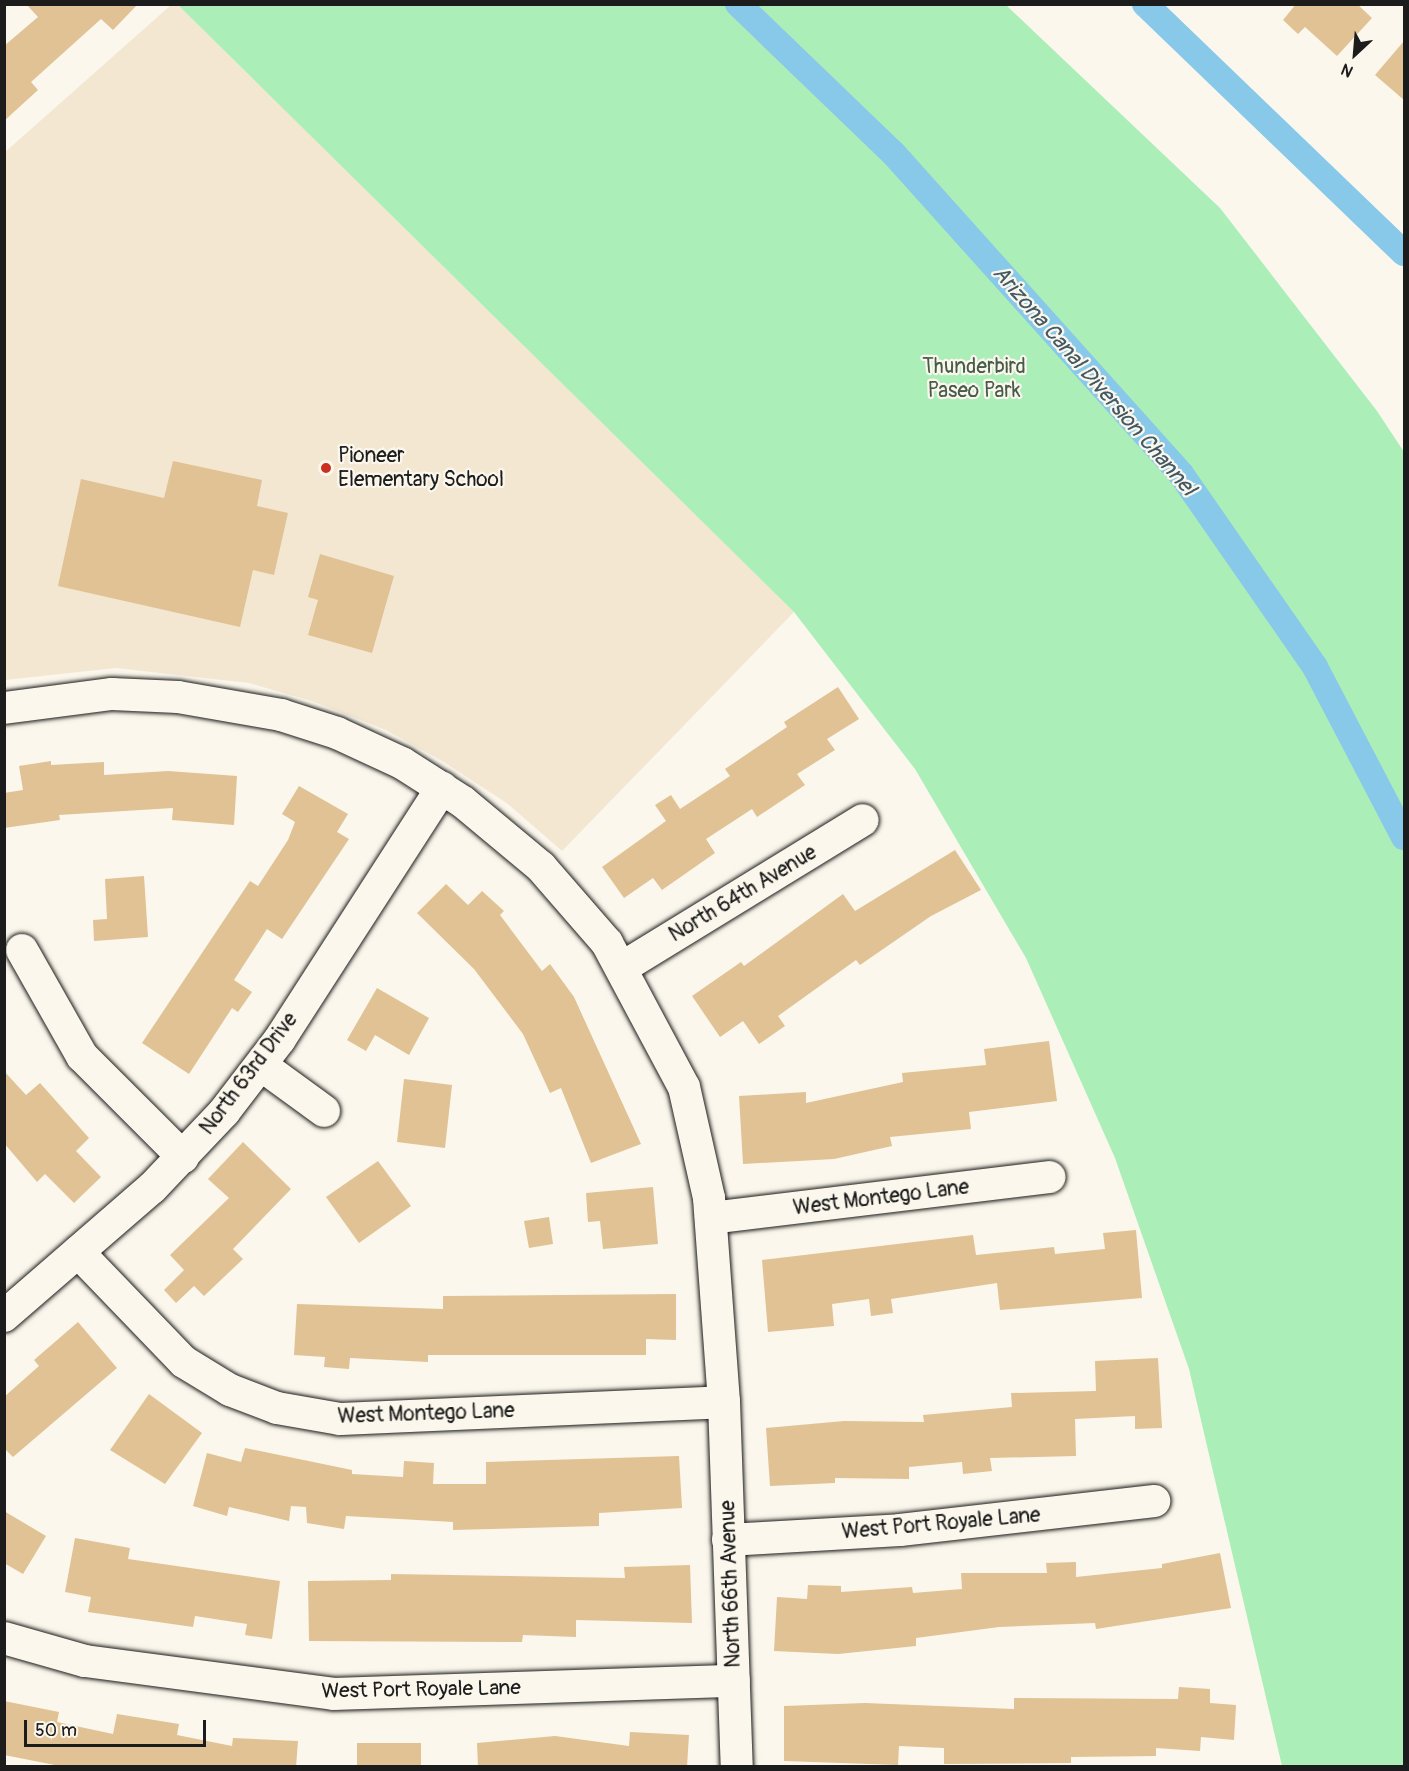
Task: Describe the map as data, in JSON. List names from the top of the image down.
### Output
{
  "streets": {
    "street": [
      "North 64th Avenue",
      "North 63rd Drive",
      "West Montego Lane",
      "West Port Royale Lane",
      "North 66th Avenue"
    ]
  },
  "crossings": [
    ["North 64th Avenue", "North 66th Avenue"],
    ["North 63rd Drive", "West Montego Lane"],
    ["North 63rd Drive", "North 66th Avenue"],
    ["West Montego Lane", "North 66th Avenue"],
    ["West Port Royale Lane", "North 66th Avenue"]
  ],
  "water": ["Arizona Canal Diversion Channel"],
  "parks": ["Thunderbird Paseo Park"],
  "places": ["Pioneer Elementary School"],
  "scale_bar": "50 m",
  "north": "bottom left"
}
